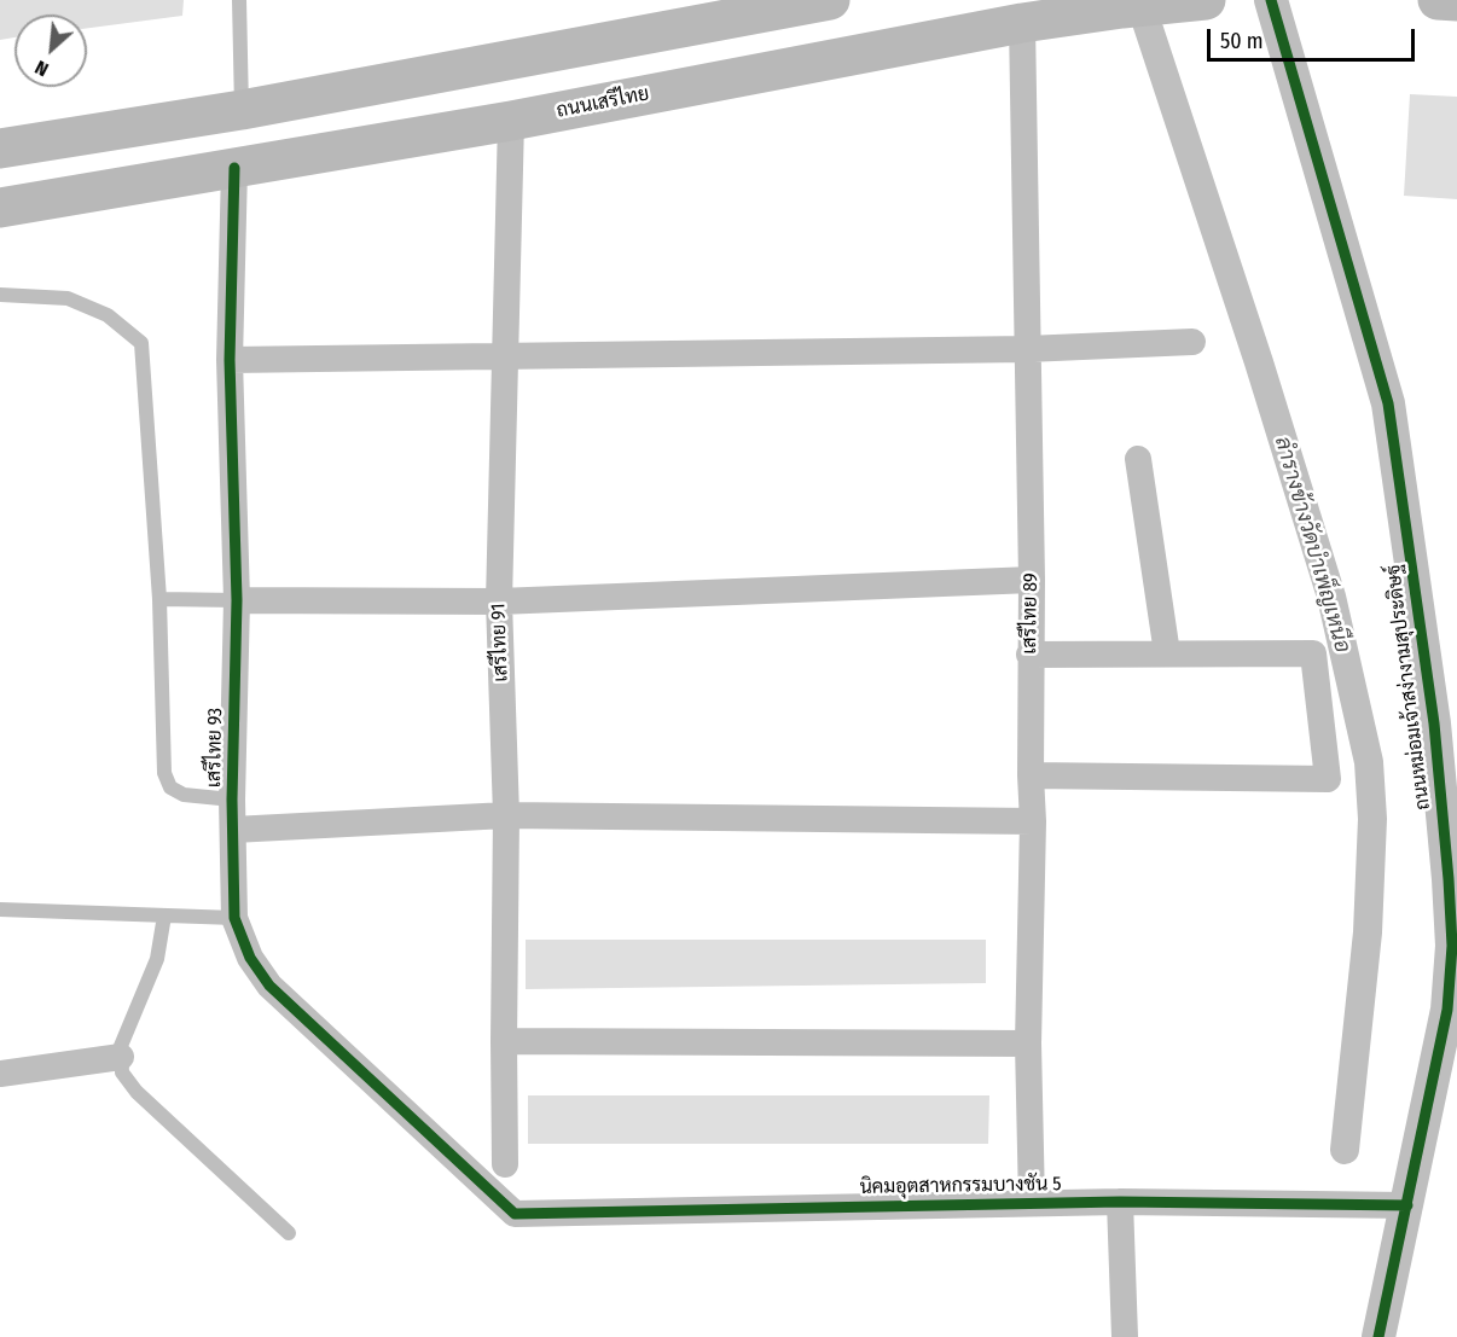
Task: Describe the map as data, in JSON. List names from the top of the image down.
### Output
{
  "streets": {
    "main road": ["ถนนเสรีไทย"],
    "street": [
      "เสรีไทย 89",
      "เสรีไทย 91",
      "ถนนหม่อมเจ้าสง่างามสุประดิษฐ์",
      "เสรีไทย 93",
      "นิคมอุตสาหกรรมบางชัน 5"
    ]
  },
  "crossings": [
    ["ถนนเสรีไทย", "เสรีไทย 89"],
    ["ถนนเสรีไทย", "เสรีไทย 91"],
    ["ถนนเสรีไทย", "เสรีไทย 93"],
    ["เสรีไทย 89", "นิคมอุตสาหกรรมบางชัน 5"],
    ["ถนนหม่อมเจ้าสง่างามสุประดิษฐ์", "นิคมอุตสาหกรรมบางชัน 5"],
    ["เสรีไทย 93", "นิคมอุตสาหกรรมบางชัน 5"]
  ],
  "water": ["ลำรางข้างวัดบำเพ็ญเหนือ"],
  "scale_bar": "50 m",
  "north": "bottom left"
}
